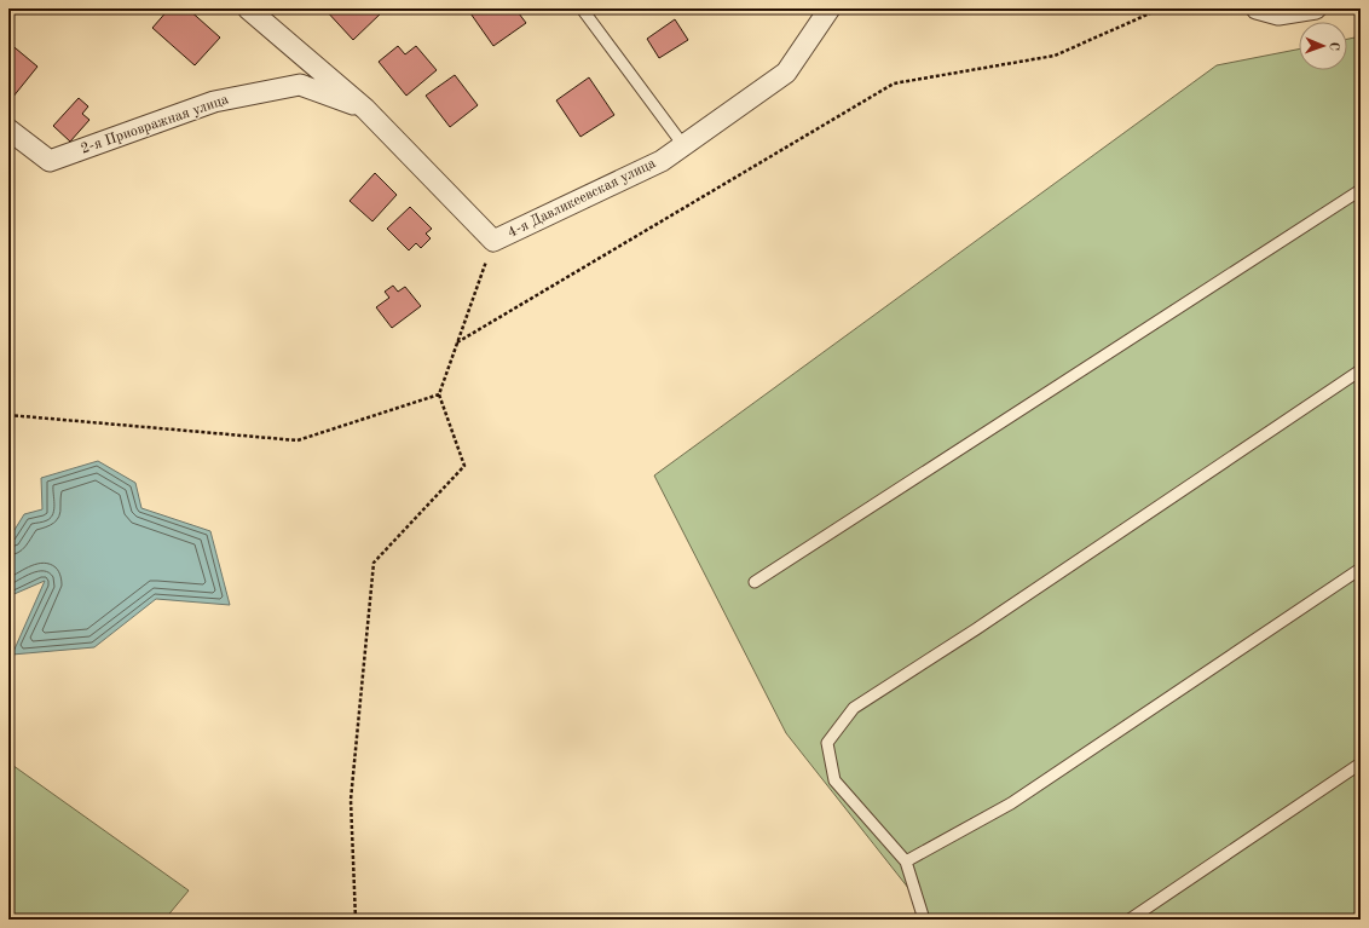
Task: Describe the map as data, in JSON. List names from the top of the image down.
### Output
{
  "streets": {
    "street": ["2-я Приовражная улица", "4-я Давликеевская улица"]
  },
  "crossings": [
    ["2-я Приовражная улица", "4-я Давликеевская улица"]
  ],
  "north": "right"
}
